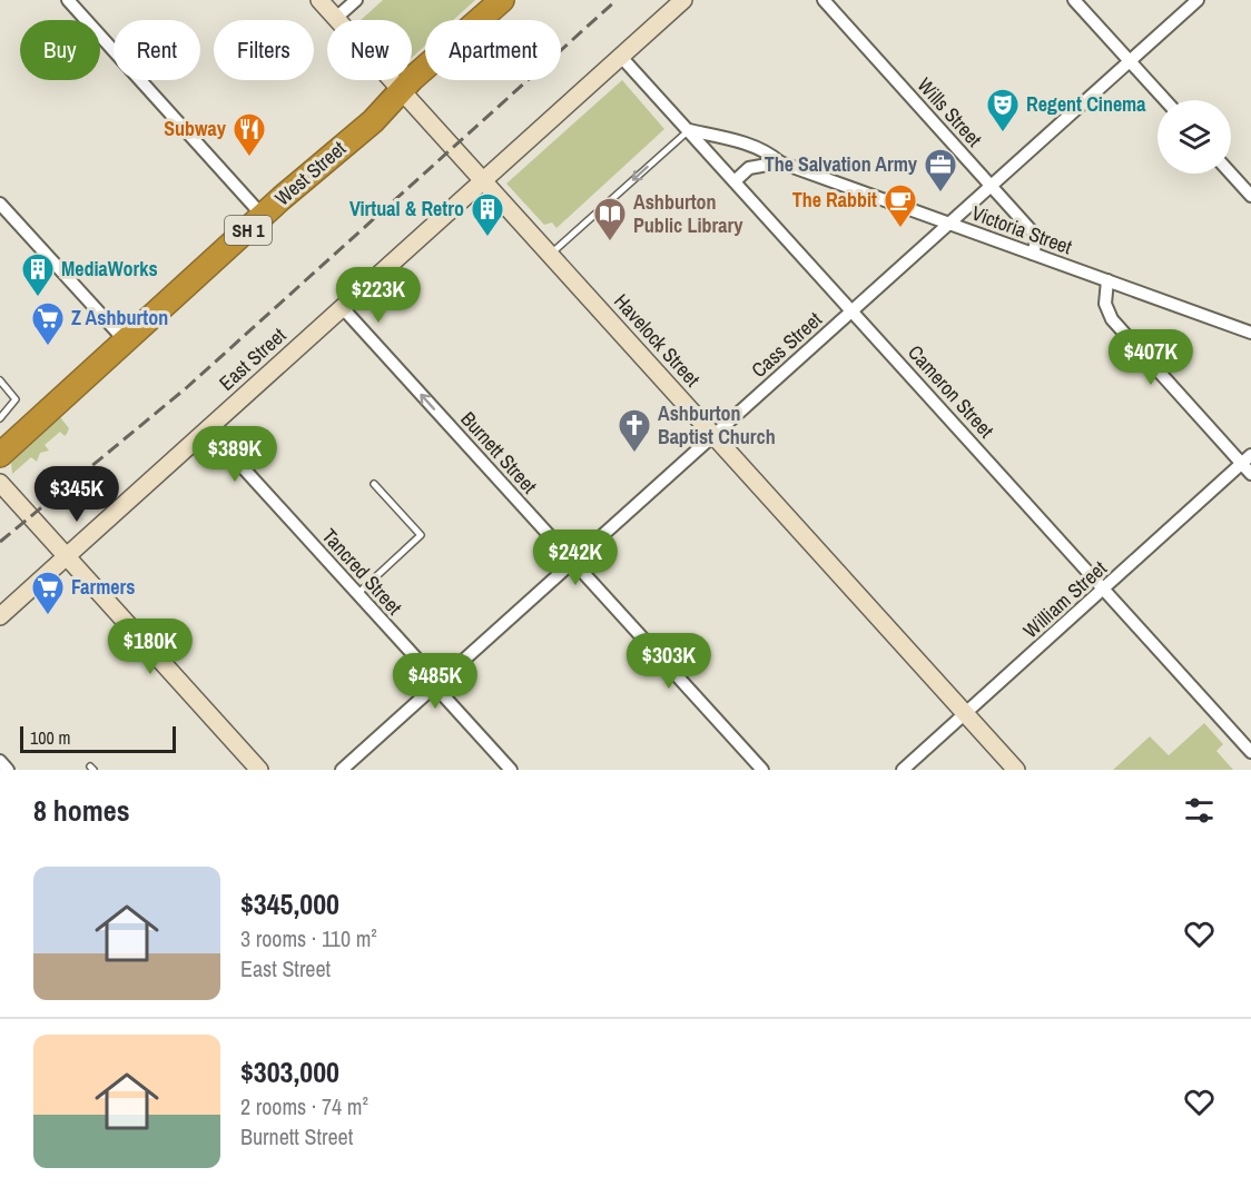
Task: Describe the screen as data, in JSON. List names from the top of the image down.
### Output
{
  "streets": {
    "highway": ["West Street", "SH 1"],
    "street": [
      "Wills Street",
      "Victoria Street",
      "Havelock Street",
      "Cass Street",
      "East Street",
      "Cameron Street",
      "Burnett Street",
      "Tancred Street",
      "William Street"
    ]
  },
  "crossings": [
    ["Wills Street", "Victoria Street"],
    ["Wills Street", "Cass Street"],
    ["West Street", "Havelock Street"],
    ["Victoria Street", "Cass Street"],
    ["Victoria Street", "Cameron Street"],
    ["Havelock Street", "Cass Street"],
    ["Havelock Street", "East Street"],
    ["Havelock Street", "William Street"],
    ["Cass Street", "Cameron Street"],
    ["Cass Street", "Burnett Street"],
    ["Cass Street", "Tancred Street"],
    ["East Street", "Cameron Street"],
    ["East Street", "Burnett Street"],
    ["East Street", "Tancred Street"],
    ["Cameron Street", "William Street"]
  ],
  "one_way": ["Burnett Street"],
  "places": {
    "theatre": ["Regent Cinema"],
    "restaurant": ["Subway"],
    "office": ["The Salvation Army"],
    "cafe": ["The Rabbit"],
    "building": ["Virtual & Retro", "MediaWorks"],
    "library": ["Ashburton Public Library"],
    "supermarket": ["Z Ashburton", "Farmers"],
    "church": ["Ashburton Baptist Church"]
  },
  "scale_bar": "100 m",
  "page": {
    "chip": [
      "Buy",
      "Rent",
      "Filters",
      "New",
      "Apartment"
    ],
    "price": [
      "$223K",
      "$407K",
      "$389K",
      "$345K",
      "$242K",
      "$180K",
      "$303K",
      "$485K"
    ],
    "scale": "100 m",
    "heading": "8 homes",
    "list": [
      {
        "name": "$345,000",
        "note": "3 rooms · 110 m² · East Street"
      },
      {
        "name": "$303,000",
        "note": "2 rooms · 74 m² · Burnett Street"
      }
    ]
  }
}
